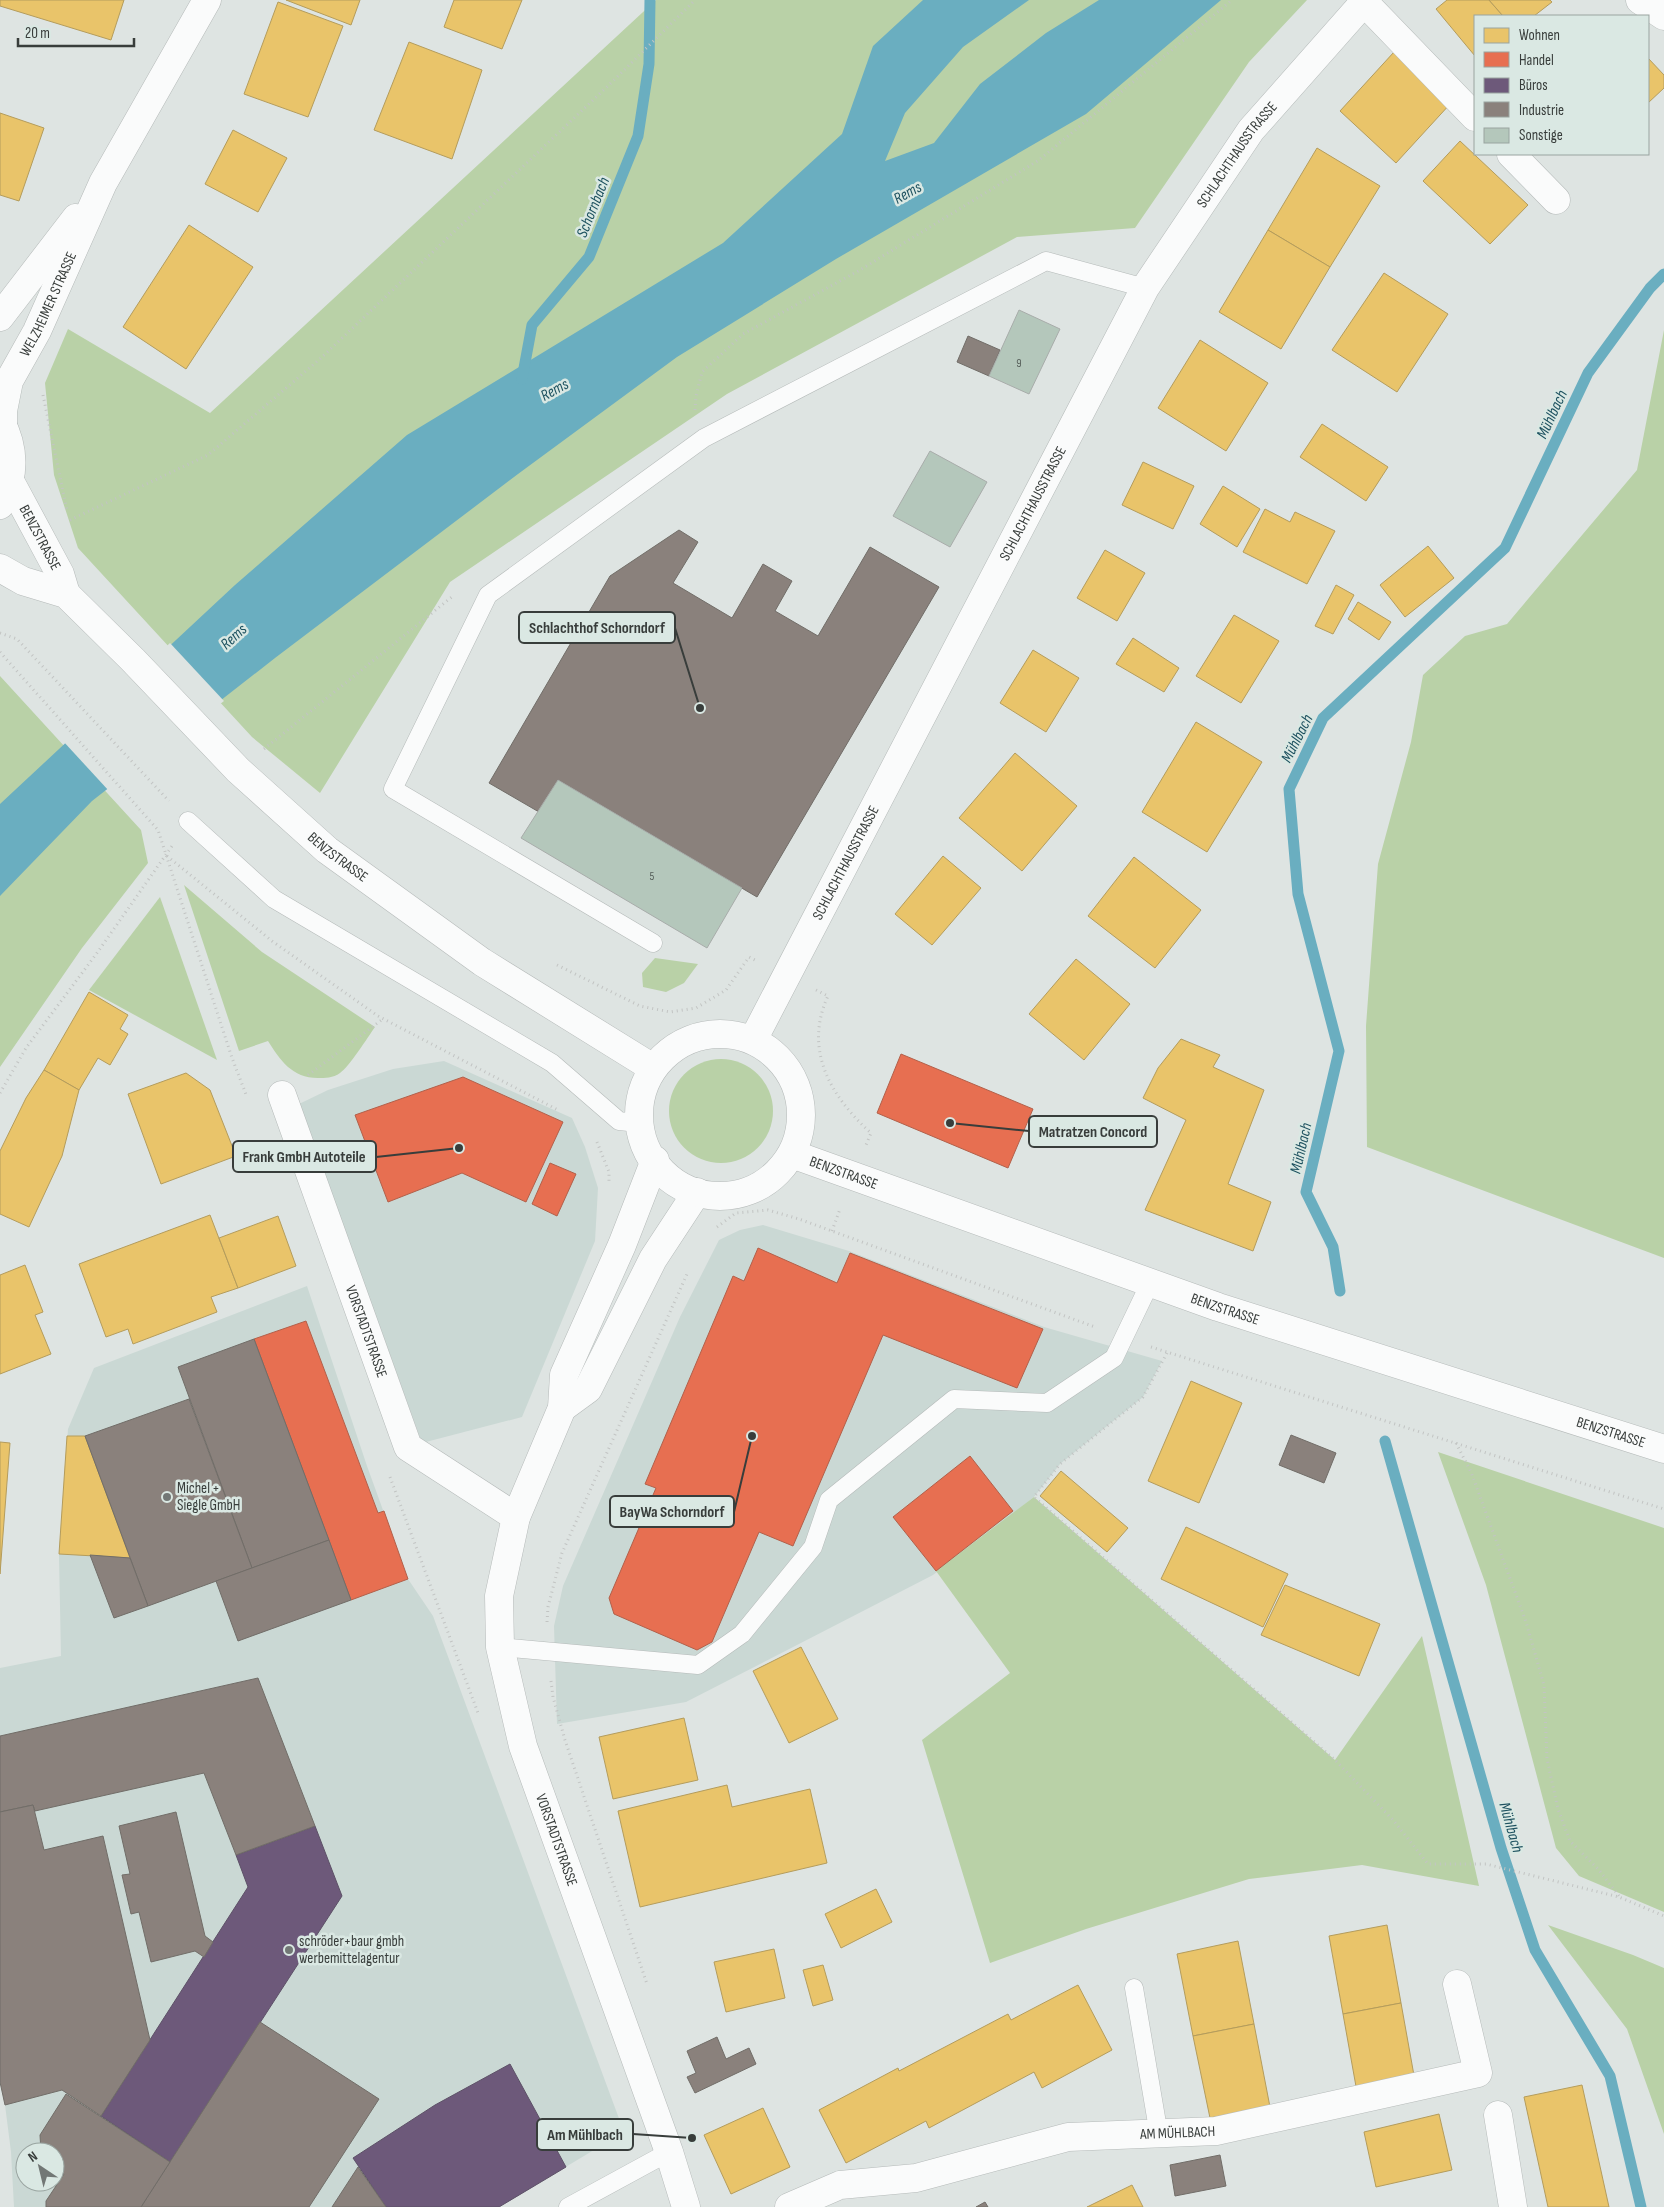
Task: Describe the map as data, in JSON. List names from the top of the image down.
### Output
{
  "streets": {
    "street": [
      "SCHLACHTHAUSSTRASSE",
      "WELZHEIMER STRASSE",
      "BENZSTRASSE",
      "VORSTADTSTRASSE",
      "AM MÜHLBACH"
    ]
  },
  "crossings": [
    ["SCHLACHTHAUSSTRASSE", "BENZSTRASSE"],
    ["SCHLACHTHAUSSTRASSE", "VORSTADTSTRASSE"],
    ["BENZSTRASSE", "VORSTADTSTRASSE"]
  ],
  "water": ["Rems", "Schornbach", "Mühlbach"],
  "places": [
    "Schlachthof Schorndorf",
    "Matratzen Concord",
    "Frank GmbH Autoteile",
    "BayWa Schorndorf",
    "Michel + Siegle GmbH",
    "schröder+baur gmbh werbemittelagentur",
    "Am Mühlbach"
  ],
  "house_numbers": ["9", "5"],
  "legend": [
    "Wohnen",
    "Handel",
    "Büros",
    "Industrie",
    "Sonstige"
  ],
  "scale_bar": "20 m",
  "north": "top left"
}
